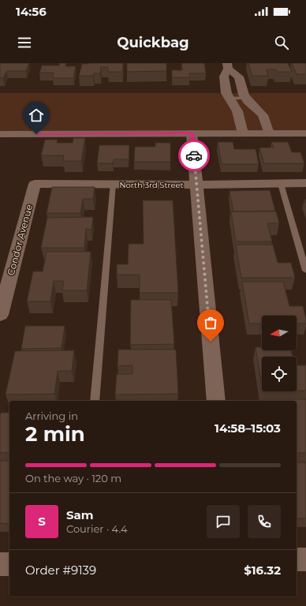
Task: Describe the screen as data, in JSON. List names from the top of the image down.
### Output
{
  "streets": {
    "street": ["North 3rd Street", "Condor Avenue"]
  },
  "crossings": [
    ["North 3rd Street", "Condor Avenue"]
  ],
  "north": "left",
  "page": {
    "status": "14:56",
    "header": "Quickbag",
    "heading": ["2 min", "Arriving in", "14:58–15:03"],
    "panel": [
      "Sam",
      "Courier · 4.4",
      "Order #9139",
      "$16.32"
    ],
    "bar": "On the way · 120 m",
    "round": "S"
  }
}
